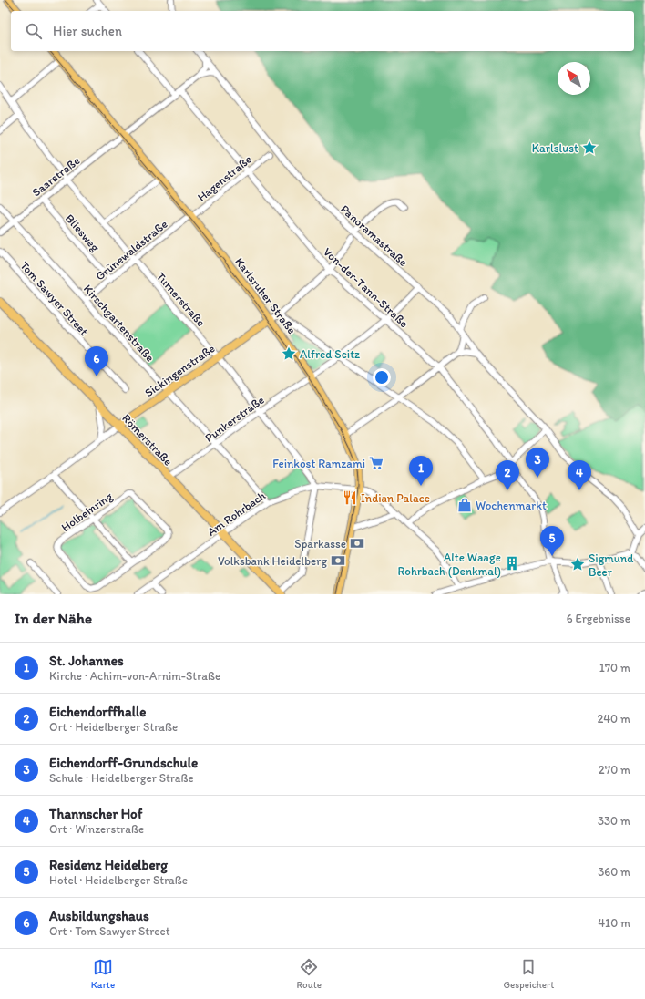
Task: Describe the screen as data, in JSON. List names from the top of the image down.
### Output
{
  "streets": {
    "main road": ["Karlsruher Straße", "Sickingenstraße", "Römerstraße"],
    "street": [
      "Saarstraße",
      "Hagenstraße",
      "Bliesweg",
      "Panoramastraße",
      "Grünewaldstraße",
      "Von-der-Tann-Straße",
      "Tom Sawyer Street",
      "Turnerstraße",
      "Kirschgartenstraße",
      "Punkerstraße",
      "Holbeinring",
      "Am Rohrbach"
    ]
  },
  "crossings": [
    ["Saarstraße", "Bliesweg"],
    ["Saarstraße", "Von-der-Tann-Straße"],
    ["Saarstraße", "Karlsruher Straße"],
    ["Saarstraße", "Turnerstraße"],
    ["Saarstraße", "Kirschgartenstraße"],
    ["Hagenstraße", "Grünewaldstraße"],
    ["Hagenstraße", "Von-der-Tann-Straße"],
    ["Hagenstraße", "Karlsruher Straße"],
    ["Bliesweg", "Grünewaldstraße"],
    ["Panoramastraße", "Punkerstraße"],
    ["Grünewaldstraße", "Karlsruher Straße"],
    ["Grünewaldstraße", "Turnerstraße"],
    ["Grünewaldstraße", "Kirschgartenstraße"],
    ["Von-der-Tann-Straße", "Punkerstraße"],
    ["Karlsruher Straße", "Sickingenstraße"],
    ["Karlsruher Straße", "Punkerstraße"],
    ["Karlsruher Straße", "Am Rohrbach"],
    ["Turnerstraße", "Sickingenstraße"],
    ["Turnerstraße", "Punkerstraße"],
    ["Turnerstraße", "Am Rohrbach"],
    ["Kirschgartenstraße", "Sickingenstraße"],
    ["Kirschgartenstraße", "Punkerstraße"],
    ["Kirschgartenstraße", "Am Rohrbach"],
    ["Sickingenstraße", "Römerstraße"],
    ["Punkerstraße", "Römerstraße"],
    ["Römerstraße", "Am Rohrbach"]
  ],
  "places": {
    "place": ["Karlslust", "Alfred Seitz", "Sigmund Beer"],
    "supermarket": ["Feinkost Ramzami"],
    "restaurant": ["Indian Palace"],
    "shop": ["Wochenmarkt"],
    "bank": ["Sparkasse", "Volksbank Heidelberg"],
    "building": ["Alte Waage Rohrbach (Denkmal)"]
  },
  "north": "top left",
  "page": {
    "search": "Hier suchen",
    "pins": [
      "6",
      "3",
      "1",
      "2",
      "4",
      "5"
    ],
    "heading": ["In der Nähe", "6 Ergebnisse"],
    "list": [
      {
        "mark": "1",
        "name": "St. Johannes",
        "note": "Kirche · Achim-von-Arnim-Straße",
        "value": "170 m"
      },
      {
        "mark": "2",
        "name": "Eichendorffhalle",
        "note": "Ort · Heidelberger Straße",
        "value": "240 m"
      },
      {
        "mark": "3",
        "name": "Eichendorff-Grundschule",
        "note": "Schule · Heidelberger Straße",
        "value": "270 m"
      },
      {
        "mark": "4",
        "name": "Thannscher Hof",
        "note": "Ort · Winzerstraße",
        "value": "330 m"
      },
      {
        "mark": "5",
        "name": "Residenz Heidelberg",
        "note": "Hotel · Heidelberger Straße",
        "value": "360 m"
      },
      {
        "mark": "6",
        "name": "Ausbildungshaus",
        "note": "Ort · Tom Sawyer Street",
        "value": "410 m"
      }
    ],
    "nav": ["Karte", "Route", "Gespeichert"]
  }
}
